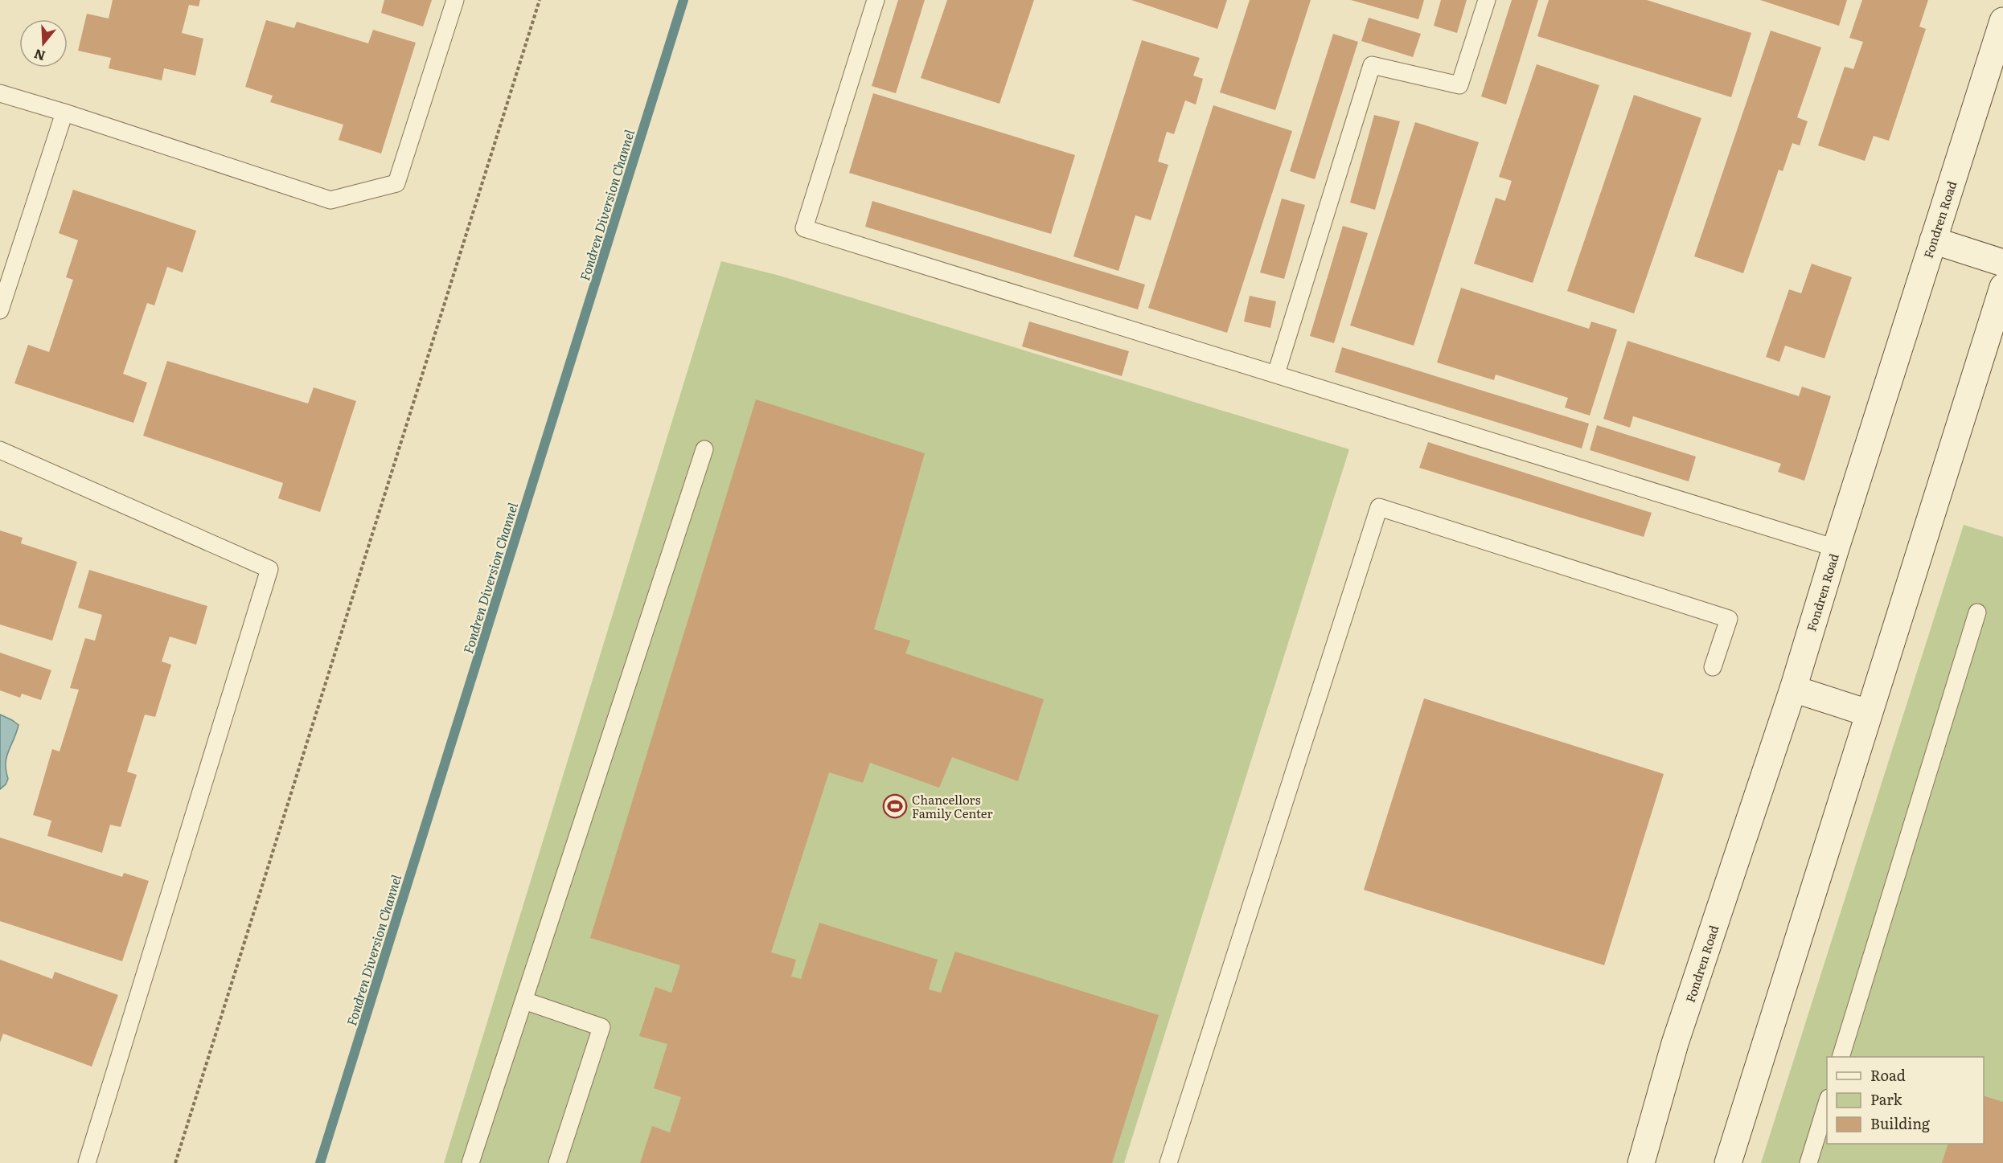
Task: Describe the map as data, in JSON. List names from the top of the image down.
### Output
{
  "streets": {
    "main road": ["Fondren Road"]
  },
  "water": ["Fondren Diversion Channel"],
  "places": {
    "sports": ["Chancellors Family Center"]
  },
  "legend": ["Road", "Park", "Building"],
  "north": "bottom"
}
